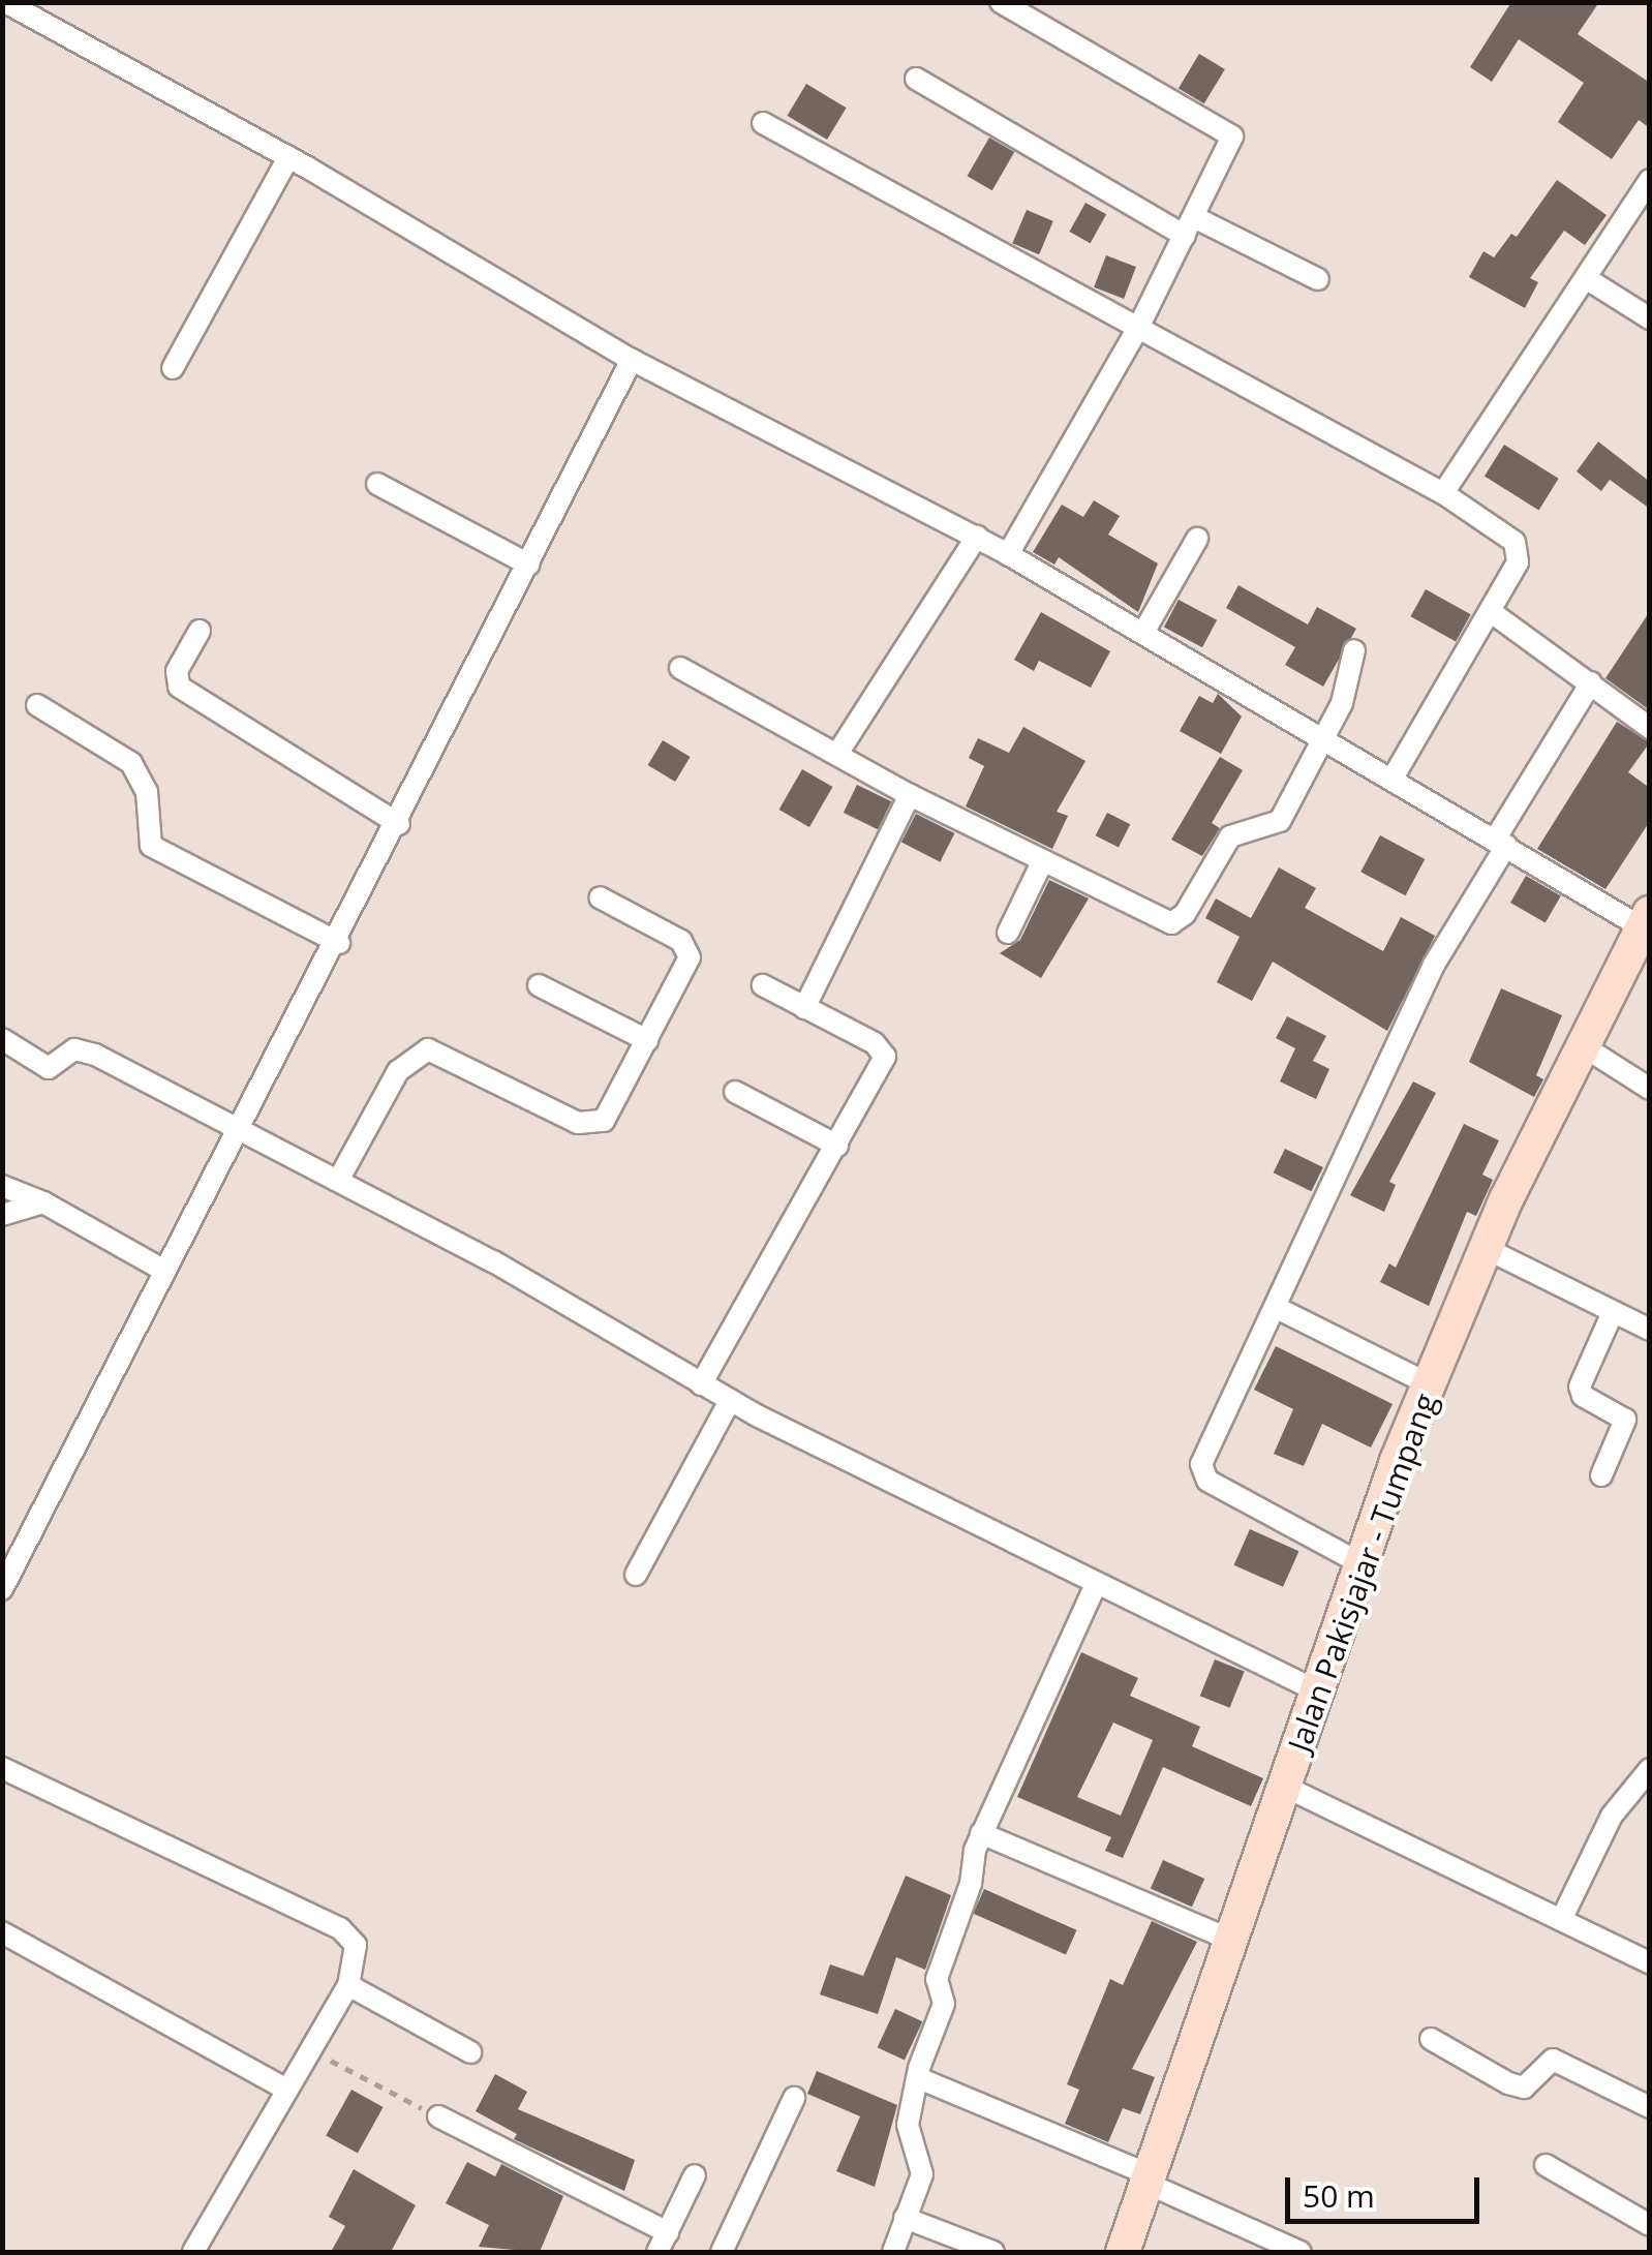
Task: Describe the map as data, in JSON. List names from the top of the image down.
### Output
{
  "streets": {
    "main road": ["Jalan Pakisjajar - Tumpang"]
  },
  "scale_bar": "50 m"
}
